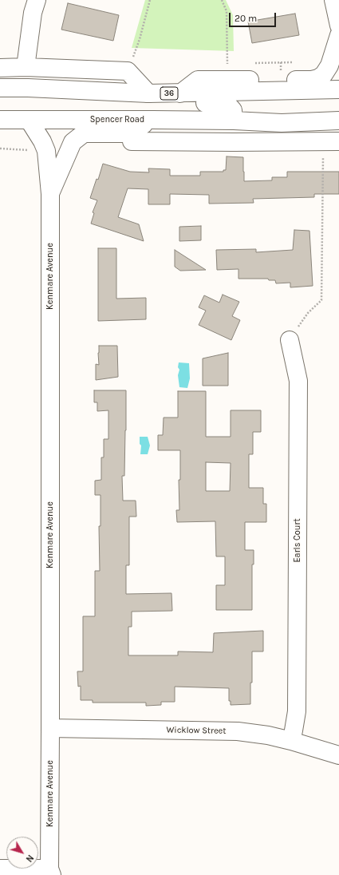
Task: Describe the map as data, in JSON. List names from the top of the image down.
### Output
{
  "streets": {
    "street": [
      "36",
      "Spencer Road",
      "Kenmare Avenue",
      "Earls Court",
      "Wicklow Street"
    ]
  },
  "crossings": [
    ["Spencer Road", "Kenmare Avenue"],
    ["Kenmare Avenue", "Wicklow Street"],
    ["Earls Court", "Wicklow Street"]
  ],
  "scale_bar": "20 m",
  "north": "bottom right"
}
